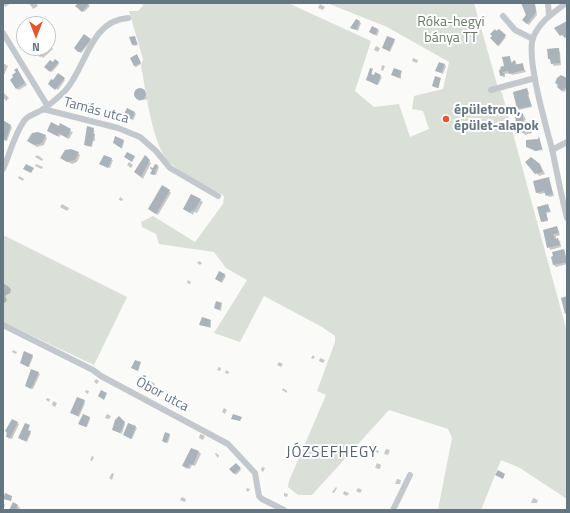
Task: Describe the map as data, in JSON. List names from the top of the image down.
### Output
{
  "streets": {
    "street": ["Tamás utca", "Óbor utca"]
  },
  "districts": ["JÓZSEFHEGY"],
  "parks": ["Róka-hegyi bánya TT"],
  "places": ["épületrom, épület-alapok"],
  "north": "bottom"
}
